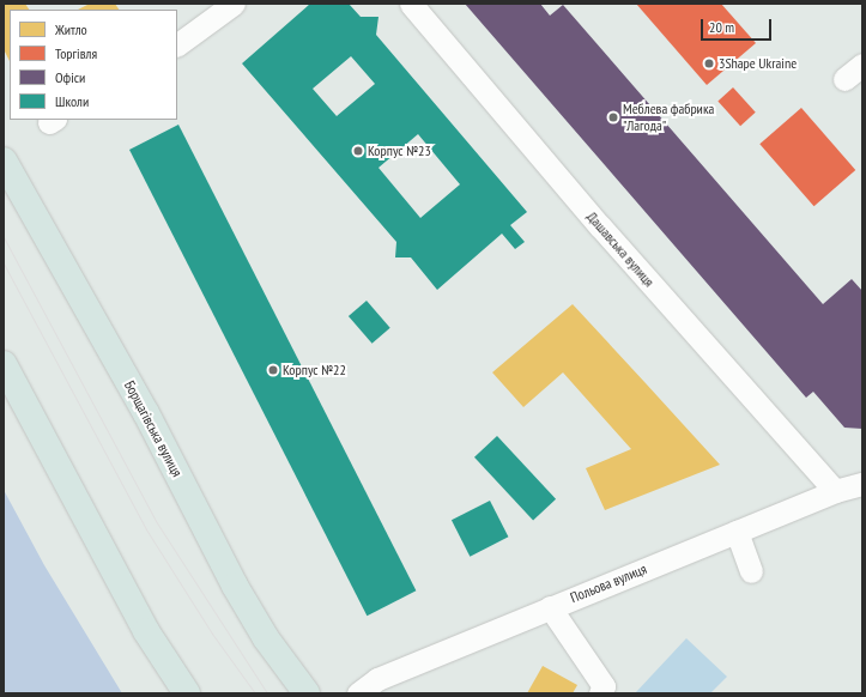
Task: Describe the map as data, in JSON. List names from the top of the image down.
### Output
{
  "streets": {
    "main road": ["Борщагівська вулиця"],
    "street": ["Дашавська вулиця", "Польова вулиця"]
  },
  "crossings": [
    ["Дашавська вулиця", "Польова вулиця"]
  ],
  "places": [
    "3Shape Ukraine",
    "Меблева фабрика \"Лагода\"",
    "Корпус №23",
    "Корпус №22"
  ],
  "legend": [
    "Житло",
    "Торгівля",
    "Офіси",
    "Школи"
  ],
  "scale_bar": "20 m"
}
